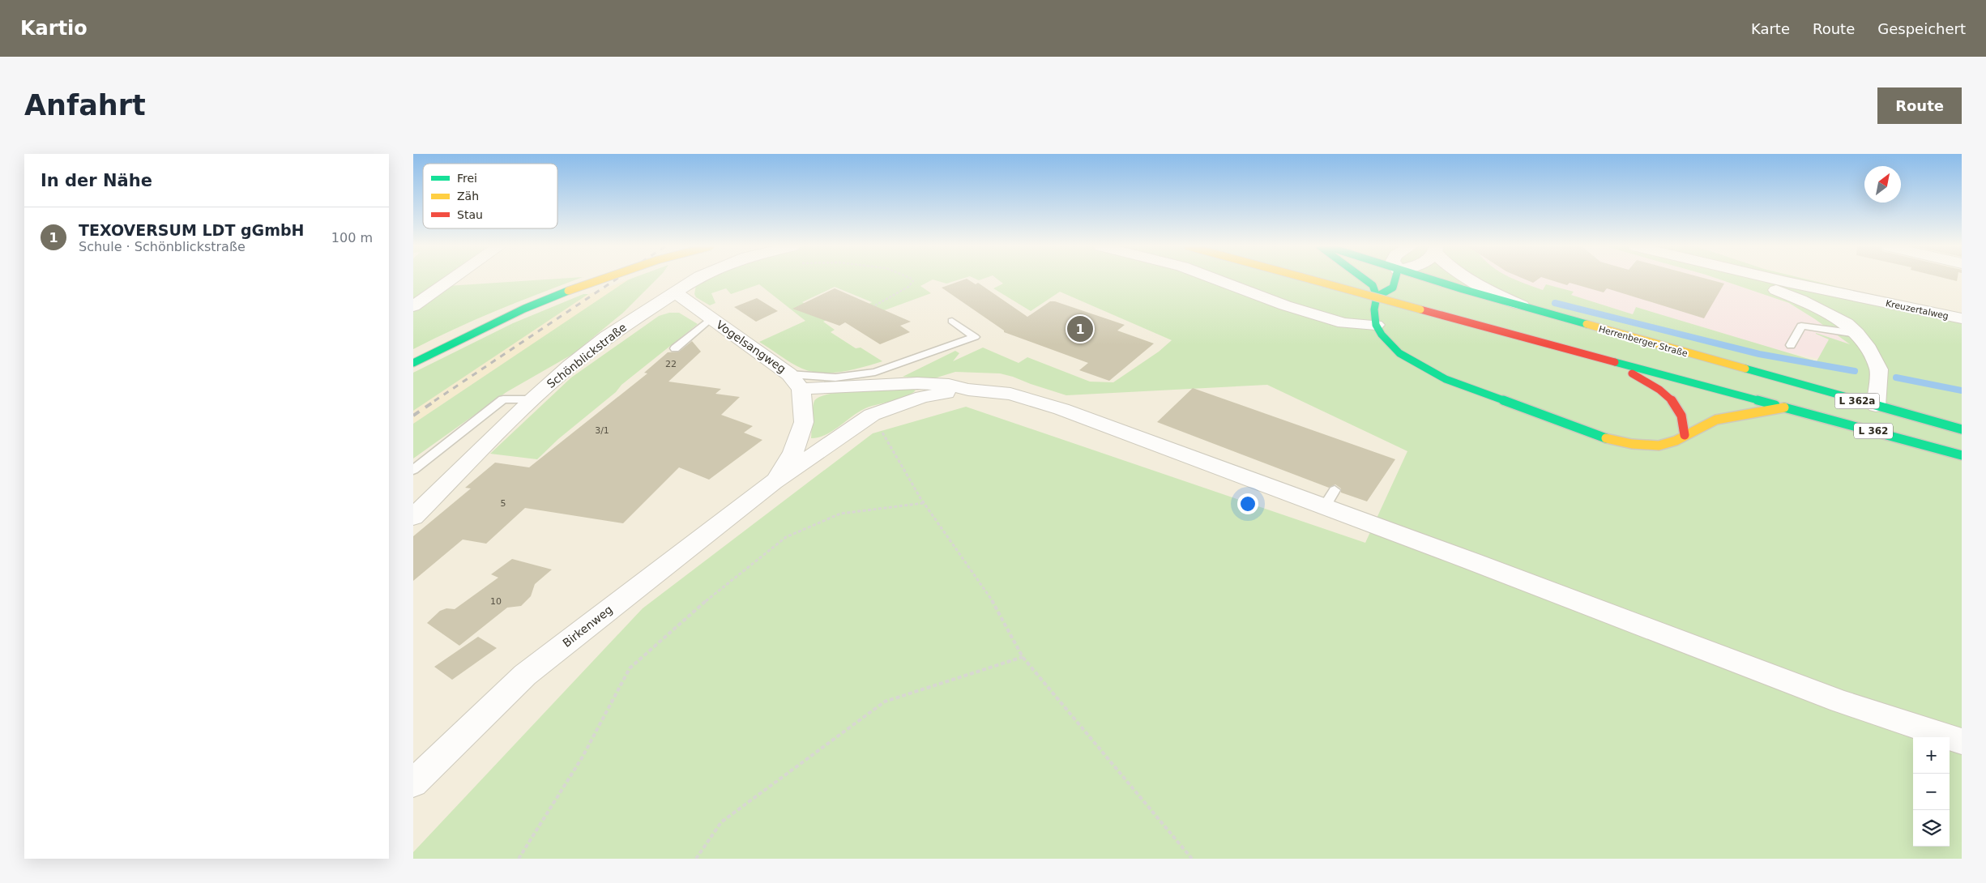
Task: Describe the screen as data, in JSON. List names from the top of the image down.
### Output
{
  "streets": {
    "main road": ["Herrenberger Straße", "L 362a", "L 362"],
    "street": [
      "Kreuzertalweg",
      "Vogelsangweg",
      "Schönblickstraße",
      "Birkenweg"
    ]
  },
  "crossings": [
    ["Vogelsangweg", "Schönblickstraße"]
  ],
  "house_numbers": [
    "22",
    "3/1",
    "5",
    "10"
  ],
  "legend": ["Frei", "Zäh", "Stau"],
  "north": "top right",
  "page": {
    "header": "Kartio",
    "nav": ["Karte", "Route", "Gespeichert"],
    "buttons": "Route",
    "title": "Anfahrt",
    "heading": "In der Nähe",
    "list": [
      {
        "mark": "1",
        "name": "TEXOVERSUM LDT gGmbH",
        "note": "Schule · Schönblickstraße",
        "value": "100 m"
      }
    ],
    "pins": "1",
    "map_buttons": ["+", "−"]
  }
}
